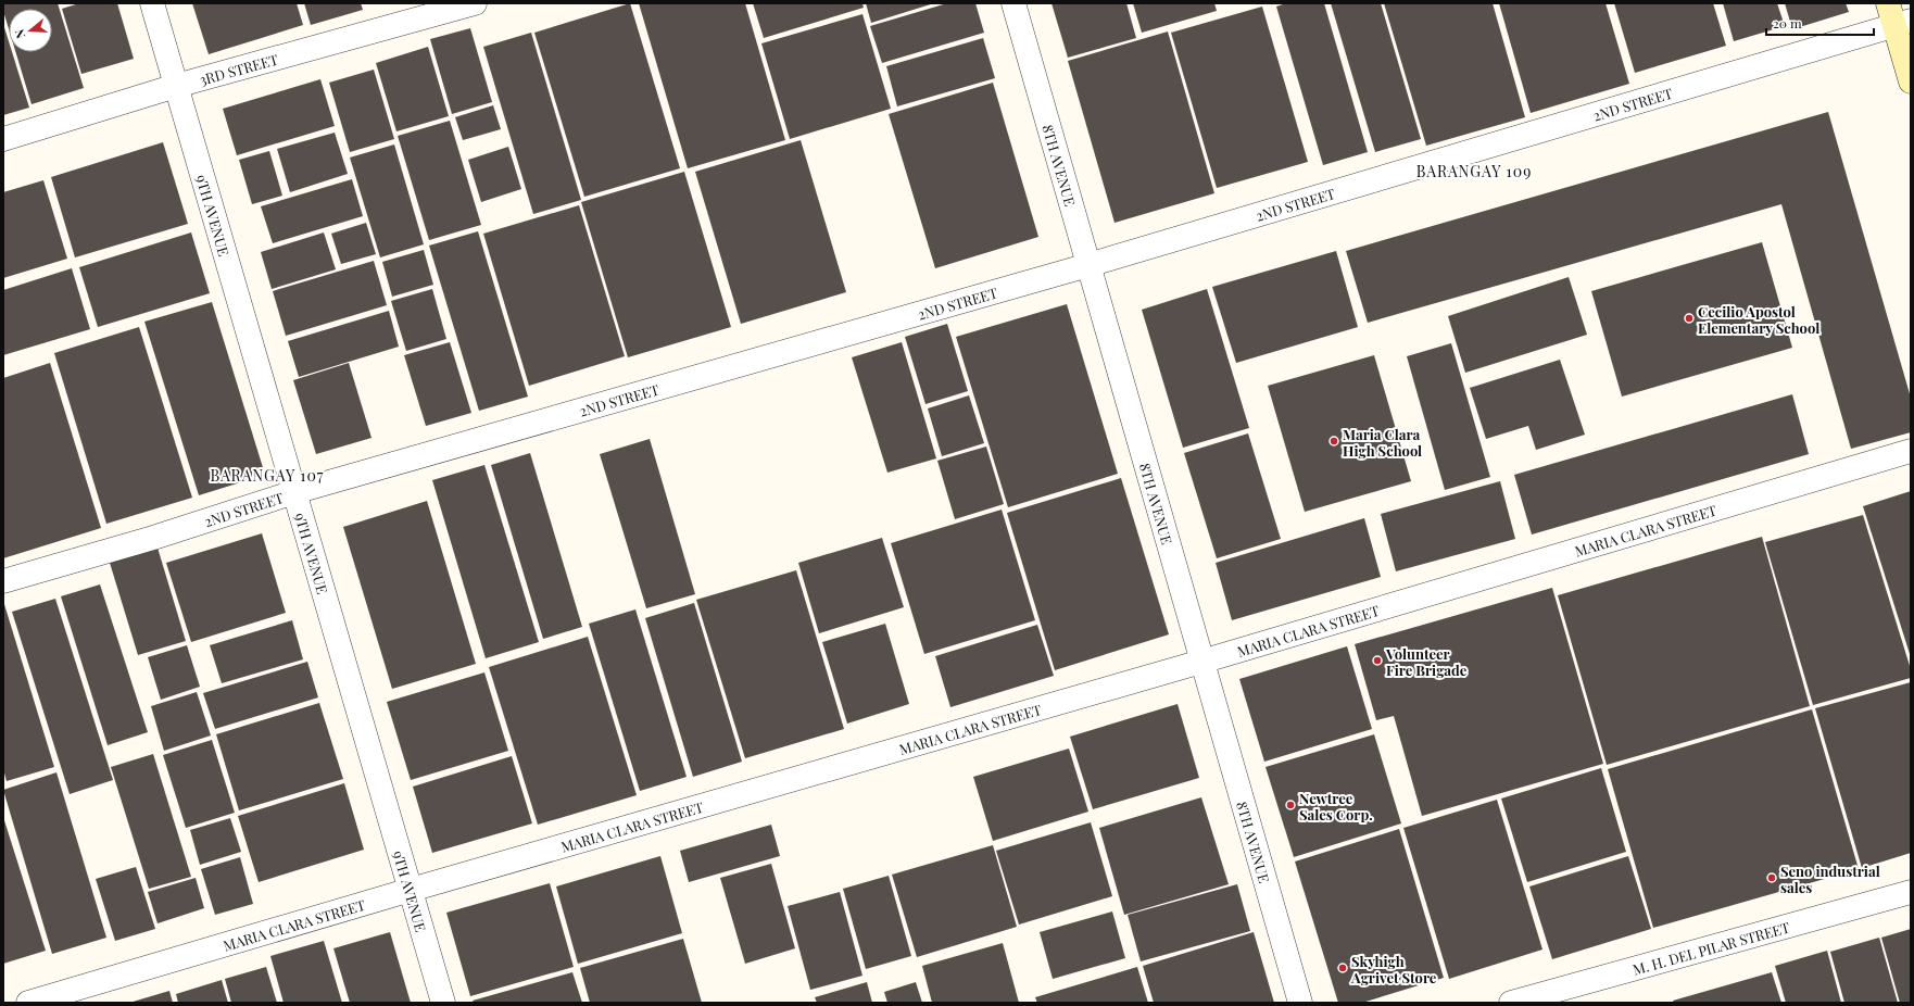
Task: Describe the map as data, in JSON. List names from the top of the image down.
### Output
{
  "streets": {
    "street": [
      "3RD STREET",
      "2ND STREET",
      "8TH AVENUE",
      "9TH AVENUE",
      "MARIA CLARA STREET",
      "M. H. DEL PILAR STREET"
    ]
  },
  "crossings": [
    ["3RD STREET", "9TH AVENUE"],
    ["2ND STREET", "8TH AVENUE"],
    ["2ND STREET", "9TH AVENUE"],
    ["8TH AVENUE", "MARIA CLARA STREET"],
    ["9TH AVENUE", "MARIA CLARA STREET"]
  ],
  "districts": ["BARANGAY 109", "BARANGAY 107"],
  "places": [
    "Cecilio Apostol Elementary School",
    "Maria Clara High School",
    "Volunteer Fire Brigade",
    "Newtree Sales Corp.",
    "Seno industrial sales",
    "Skyhigh Agrivet Store"
  ],
  "scale_bar": "20 m",
  "north": "left"
}
